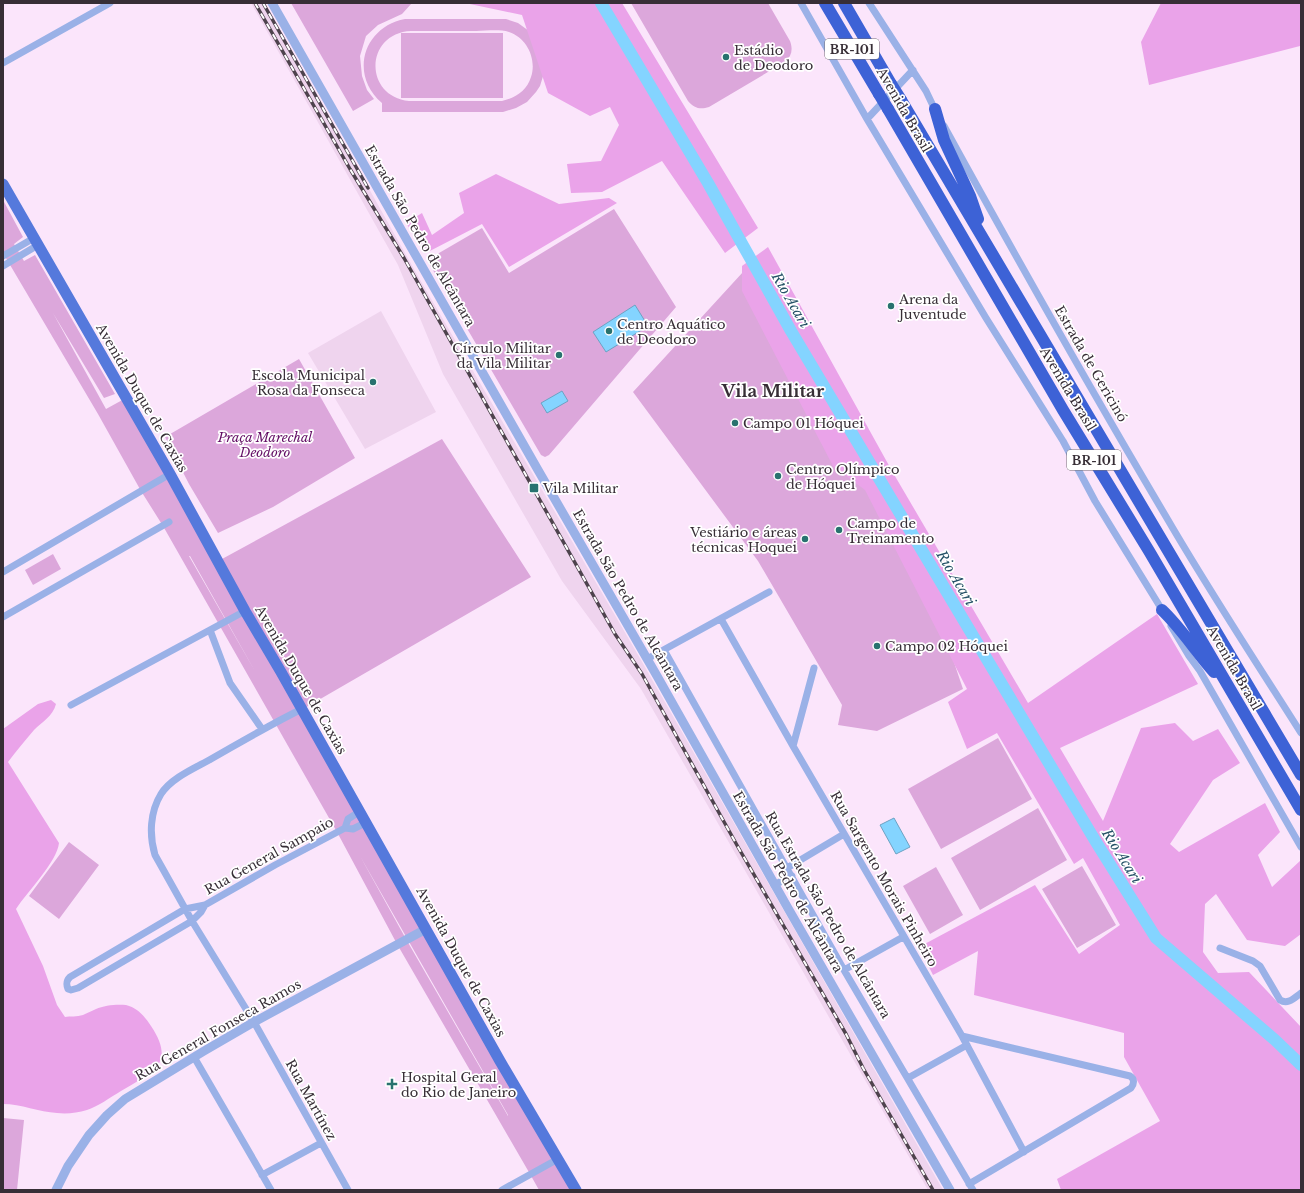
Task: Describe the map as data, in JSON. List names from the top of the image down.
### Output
{
  "streets": {
    "highway": ["BR-101", "Avenida Brasil"],
    "main road": ["Avenida Duque de Caxias"],
    "street": [
      "Estrada São Pedro de Alcântara",
      "Estrada de Gericinó",
      "Rua General Sampaio",
      "Rua Sargento Morais Pinheiro",
      "Rua Estrada São Pedro de Alcântara",
      "Rua General Fonseca Ramos",
      "Rua Martínez"
    ]
  },
  "crossings": [
    ["Avenida Duque de Caxias", "Rua General Sampaio"],
    ["Avenida Duque de Caxias", "Rua General Fonseca Ramos"],
    ["Avenida Duque de Caxias", "Rua Martínez"],
    ["Rua General Sampaio", "Rua Martínez"],
    ["Rua General Fonseca Ramos", "Rua Martínez"]
  ],
  "districts": ["Vila Militar"],
  "water": ["Rio Acari"],
  "parks": ["Praça Marechal Deodoro"],
  "places": {
    "other": [
      "Estádio de Deodoro",
      "Arena da Juventude",
      "Centro Aquático de Deodoro",
      "Círculo Militar da Vila Militar",
      "Escola Municipal Rosa da Fonseca",
      "Campo 01 Hóquei",
      "Centro Olímpico de Hóquei",
      "Campo de Treinamento",
      "Vestiário e áreas técnicas Hoquei",
      "Campo 02 Hóquei"
    ],
    "transit": ["Vila Militar"],
    "health": ["Hospital Geral do Rio de Janeiro"]
  }
}
